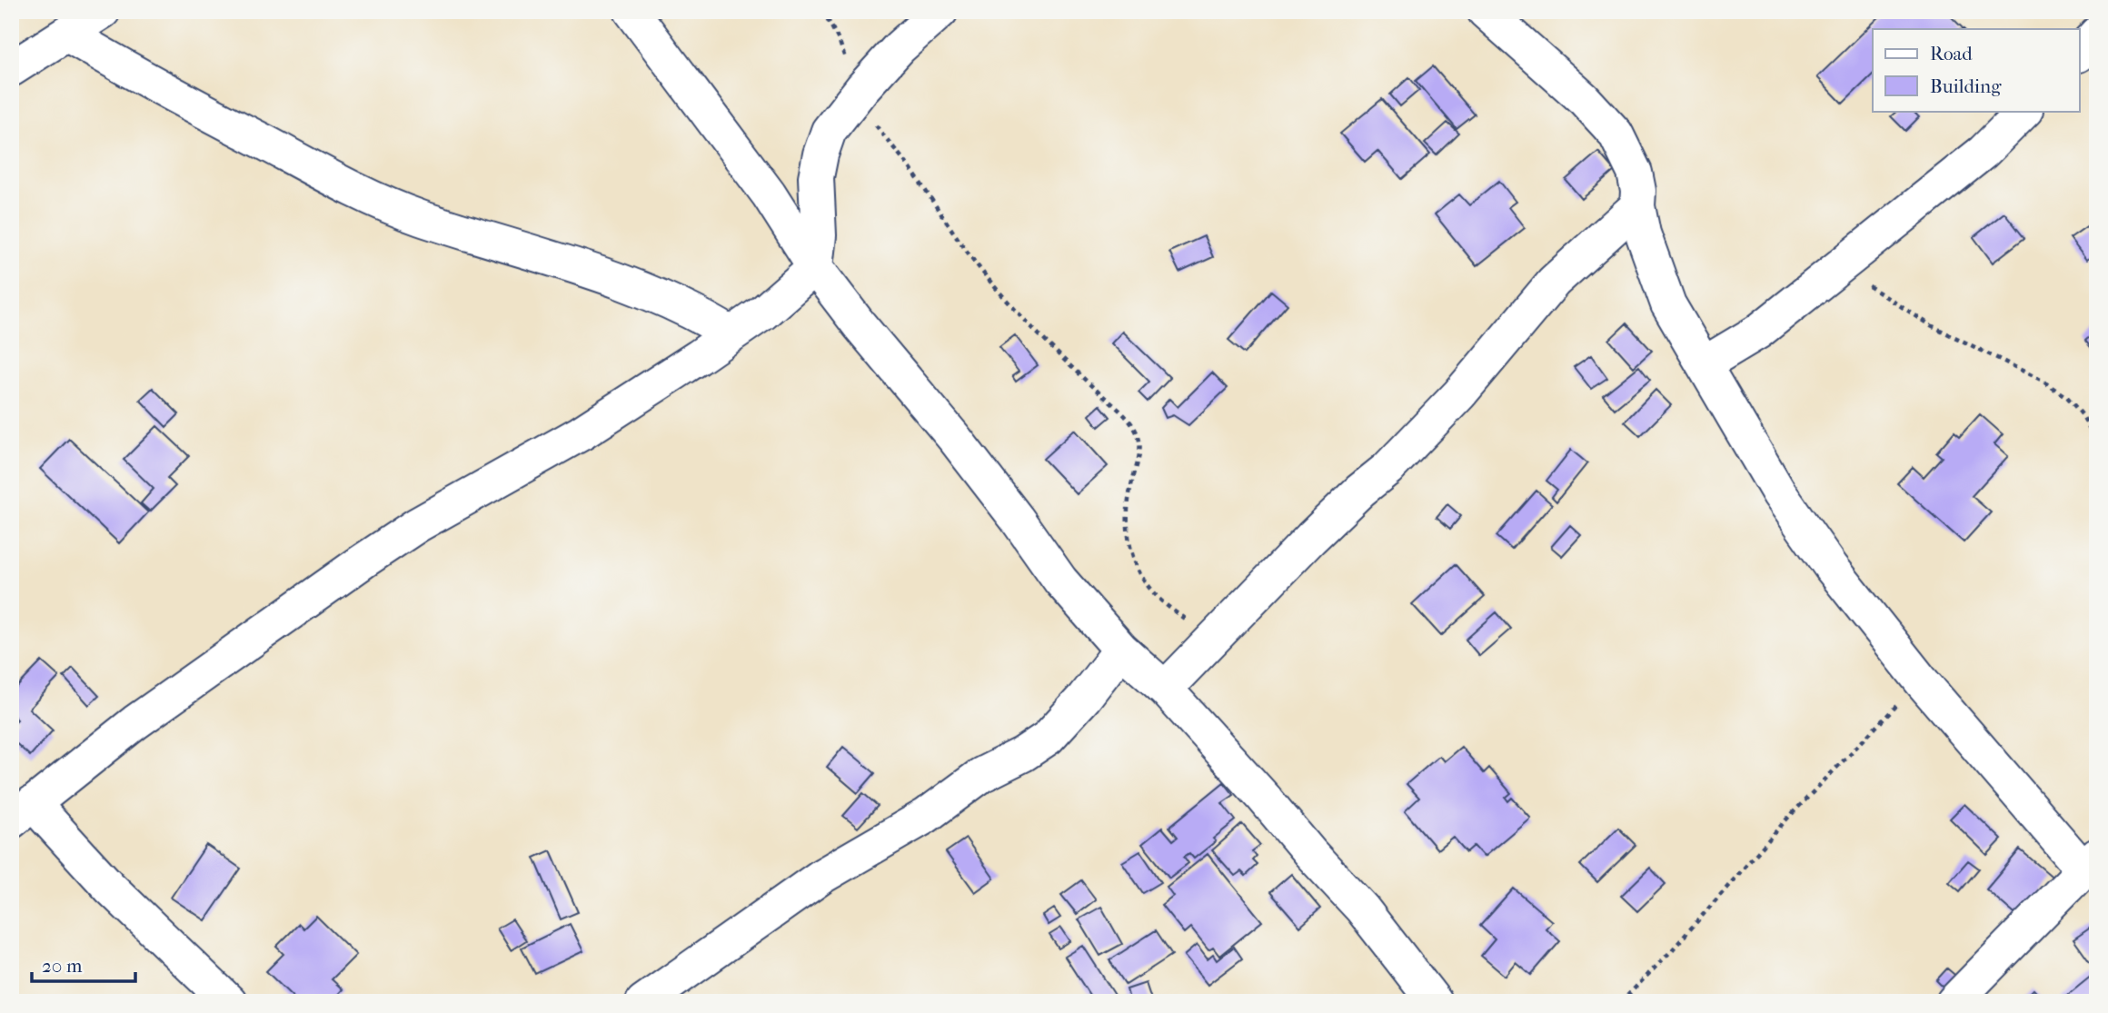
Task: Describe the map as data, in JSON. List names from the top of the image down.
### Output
{
  "legend": ["Road", "Building"],
  "scale_bar": "20 m"
}
